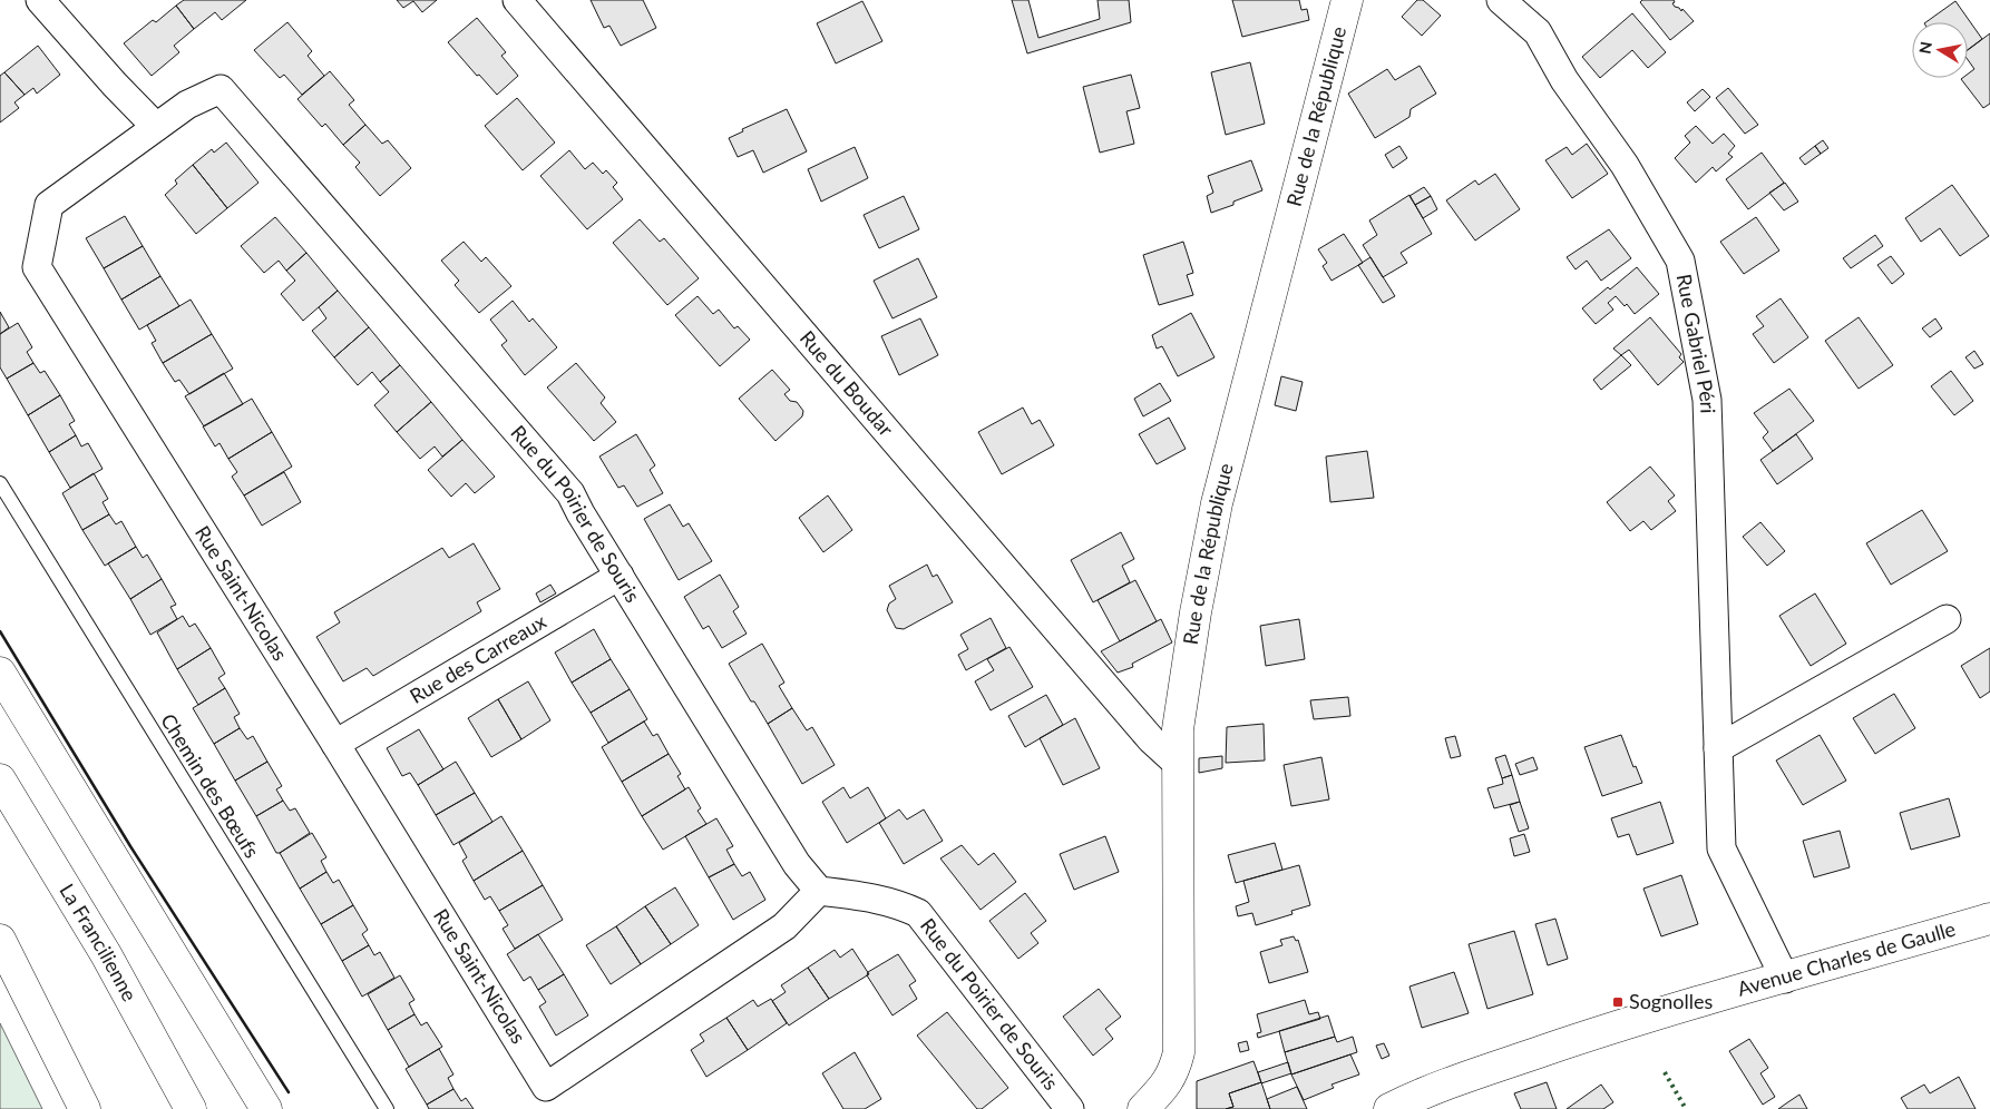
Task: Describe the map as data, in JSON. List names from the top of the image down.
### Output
{
  "streets": {
    "main road": ["Rue de la République", "La Francilienne", "Avenue Charles de Gaulle"],
    "street": [
      "Rue Gabriel Péri",
      "Rue du Boudar",
      "Rue du Poirier de Souris",
      "Rue Saint-Nicolas",
      "Rue des Carreaux"
    ],
    "lane": ["Chemin des Bœufs"]
  },
  "crossings": [
    ["Rue de la République", "Rue du Boudar"],
    ["Rue Gabriel Péri", "Avenue Charles de Gaulle"],
    ["Rue du Poirier de Souris", "Rue Saint-Nicolas"],
    ["Rue du Poirier de Souris", "Rue des Carreaux"],
    ["Rue Saint-Nicolas", "Rue des Carreaux"]
  ],
  "places": {
    "transit": ["Sognolles"]
  },
  "north": "left"
}
